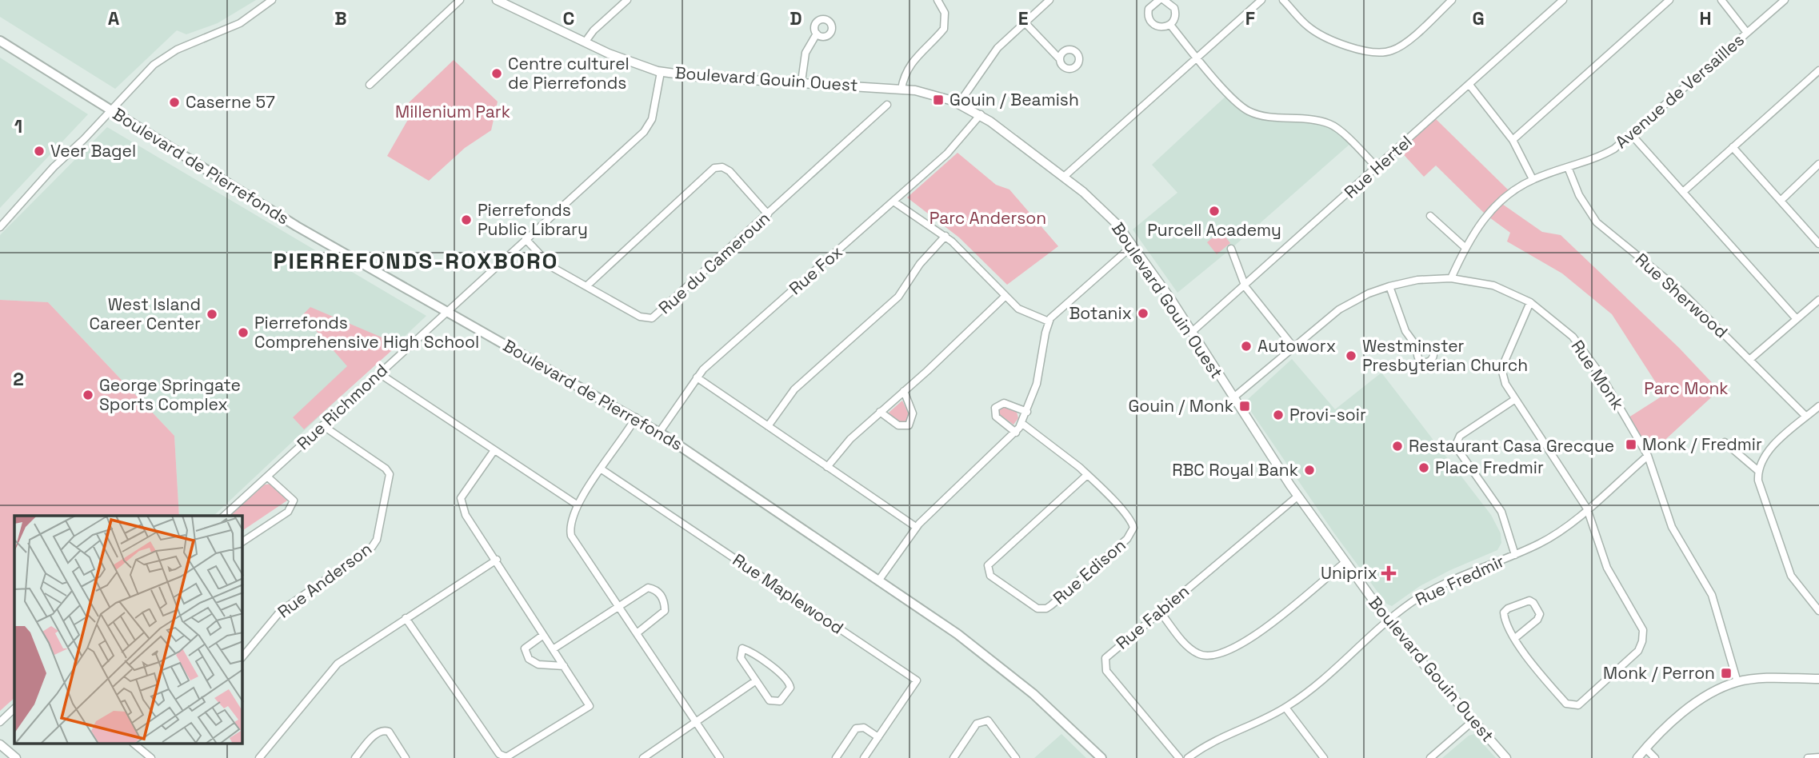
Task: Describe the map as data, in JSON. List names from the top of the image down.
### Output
{
  "streets": {
    "main road": ["Boulevard de Pierrefonds"],
    "street": [
      "Boulevard Gouin Ouest",
      "Avenue de Versailles",
      "Rue Hertel",
      "Rue du Cameroun",
      "Rue Fox",
      "Rue Sherwood",
      "Rue Monk",
      "Rue Richmond",
      "Rue Edison",
      "Rue Anderson",
      "Rue Fredmir",
      "Rue Maplewood",
      "Rue Fabien"
    ]
  },
  "crossings": [
    ["Boulevard Gouin Ouest", "Rue Hertel"],
    ["Boulevard Gouin Ouest", "Rue Fox"],
    ["Boulevard Gouin Ouest", "Rue Monk"],
    ["Boulevard Gouin Ouest", "Rue Richmond"],
    ["Boulevard Gouin Ouest", "Rue Fredmir"],
    ["Boulevard Gouin Ouest", "Rue Fabien"],
    ["Avenue de Versailles", "Rue Sherwood"],
    ["Avenue de Versailles", "Rue Monk"],
    ["Boulevard de Pierrefonds", "Rue Fox"],
    ["Boulevard de Pierrefonds", "Rue Richmond"],
    ["Rue du Cameroun", "Rue Richmond"],
    ["Rue Monk", "Rue Fredmir"],
    ["Rue Richmond", "Rue Anderson"]
  ],
  "districts": ["PIERREFONDS-ROXBORO"],
  "parks": ["Millenium Park", "Parc Anderson", "Parc Monk"],
  "places": {
    "other": [
      "Centre culturel de Pierrefonds",
      "Caserne 57",
      "Veer Bagel",
      "Purcell Academy",
      "Pierrefonds Public Library",
      "Botanix",
      "West Island Career Center",
      "Pierrefonds Comprehensive High School",
      "Autoworx",
      "Westminster Presbyterian Church",
      "George Springate Sports Complex",
      "Provi-soir",
      "Restaurant Casa Grecque",
      "Place Fredmir",
      "RBC Royal Bank"
    ],
    "transit": [
      "Gouin / Beamish",
      "Gouin / Monk",
      "Monk / Fredmir",
      "Monk / Perron"
    ],
    "health": ["Uniprix"]
  },
  "grid": {
    "columns": [
      "A",
      "B",
      "C",
      "D",
      "E",
      "F",
      "G",
      "H"
    ],
    "rows": ["1", "2"]
  }
}
